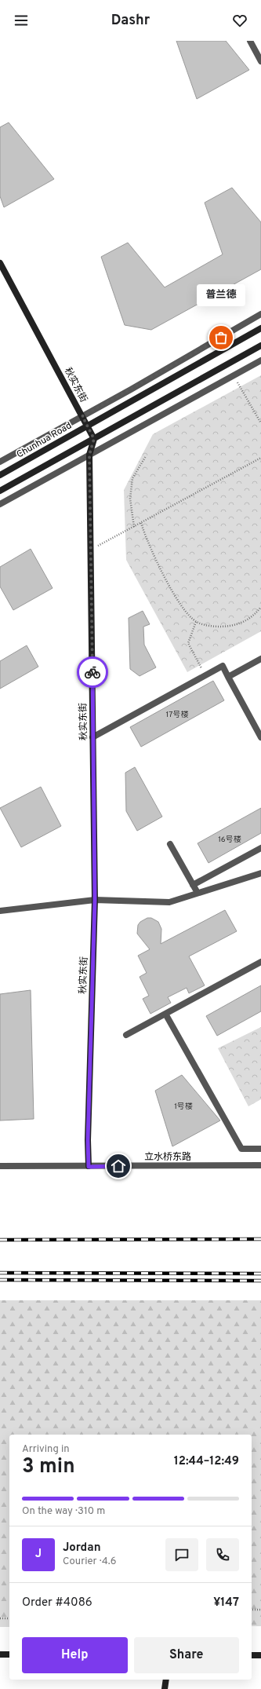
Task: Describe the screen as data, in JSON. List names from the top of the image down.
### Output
{
  "streets": {
    "street": ["秋实东街", "Chunhua Road", "立水桥东路"]
  },
  "crossings": [
    ["秋实东街", "Chunhua Road"],
    ["秋实东街", "立水桥东路"]
  ],
  "places": ["普兰德"],
  "house_numbers": ["17号楼", "16号楼", "1号楼"],
  "page": {
    "header": "Dashr",
    "bubble": "普兰德",
    "heading": ["3 min", "Arriving in", "12:44–12:49"],
    "panel": [
      "Jordan",
      "Courier · 4.6",
      "Order #4086",
      "¥147"
    ],
    "bar": "On the way · 310 m",
    "round": "J",
    "buttons": ["Help", "Share"]
  }
}
